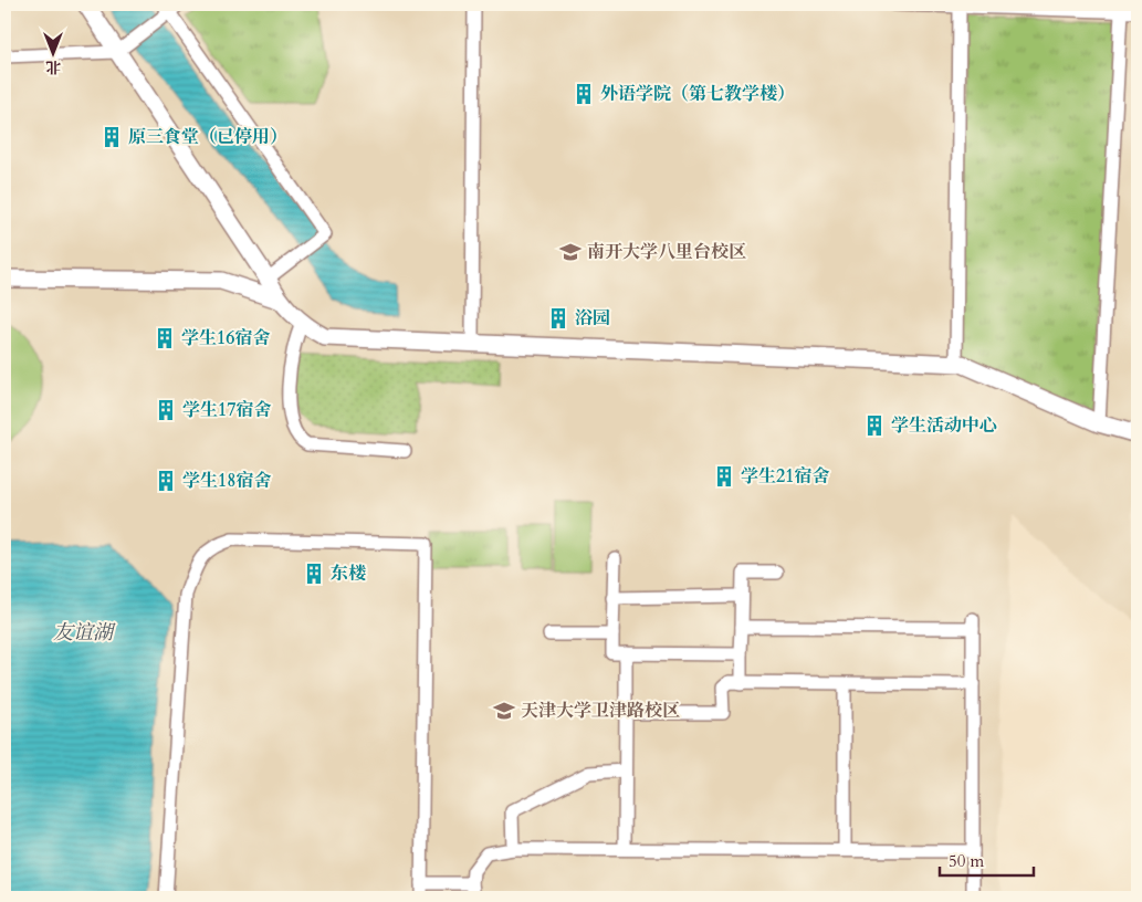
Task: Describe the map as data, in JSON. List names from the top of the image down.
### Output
{
  "water": ["友谊湖"],
  "places": {
    "building": [
      "外语学院（第七教学楼）",
      "原三食堂（已停用）",
      "浴园",
      "学生16宿舍",
      "学生17宿舍",
      "学生活动中心",
      "学生21宿舍",
      "学生18宿舍",
      "东楼"
    ],
    "school or university": ["南开大学八里台校区", "天津大学卫津路校区"]
  },
  "scale_bar": "50 m",
  "north": "bottom"
}
